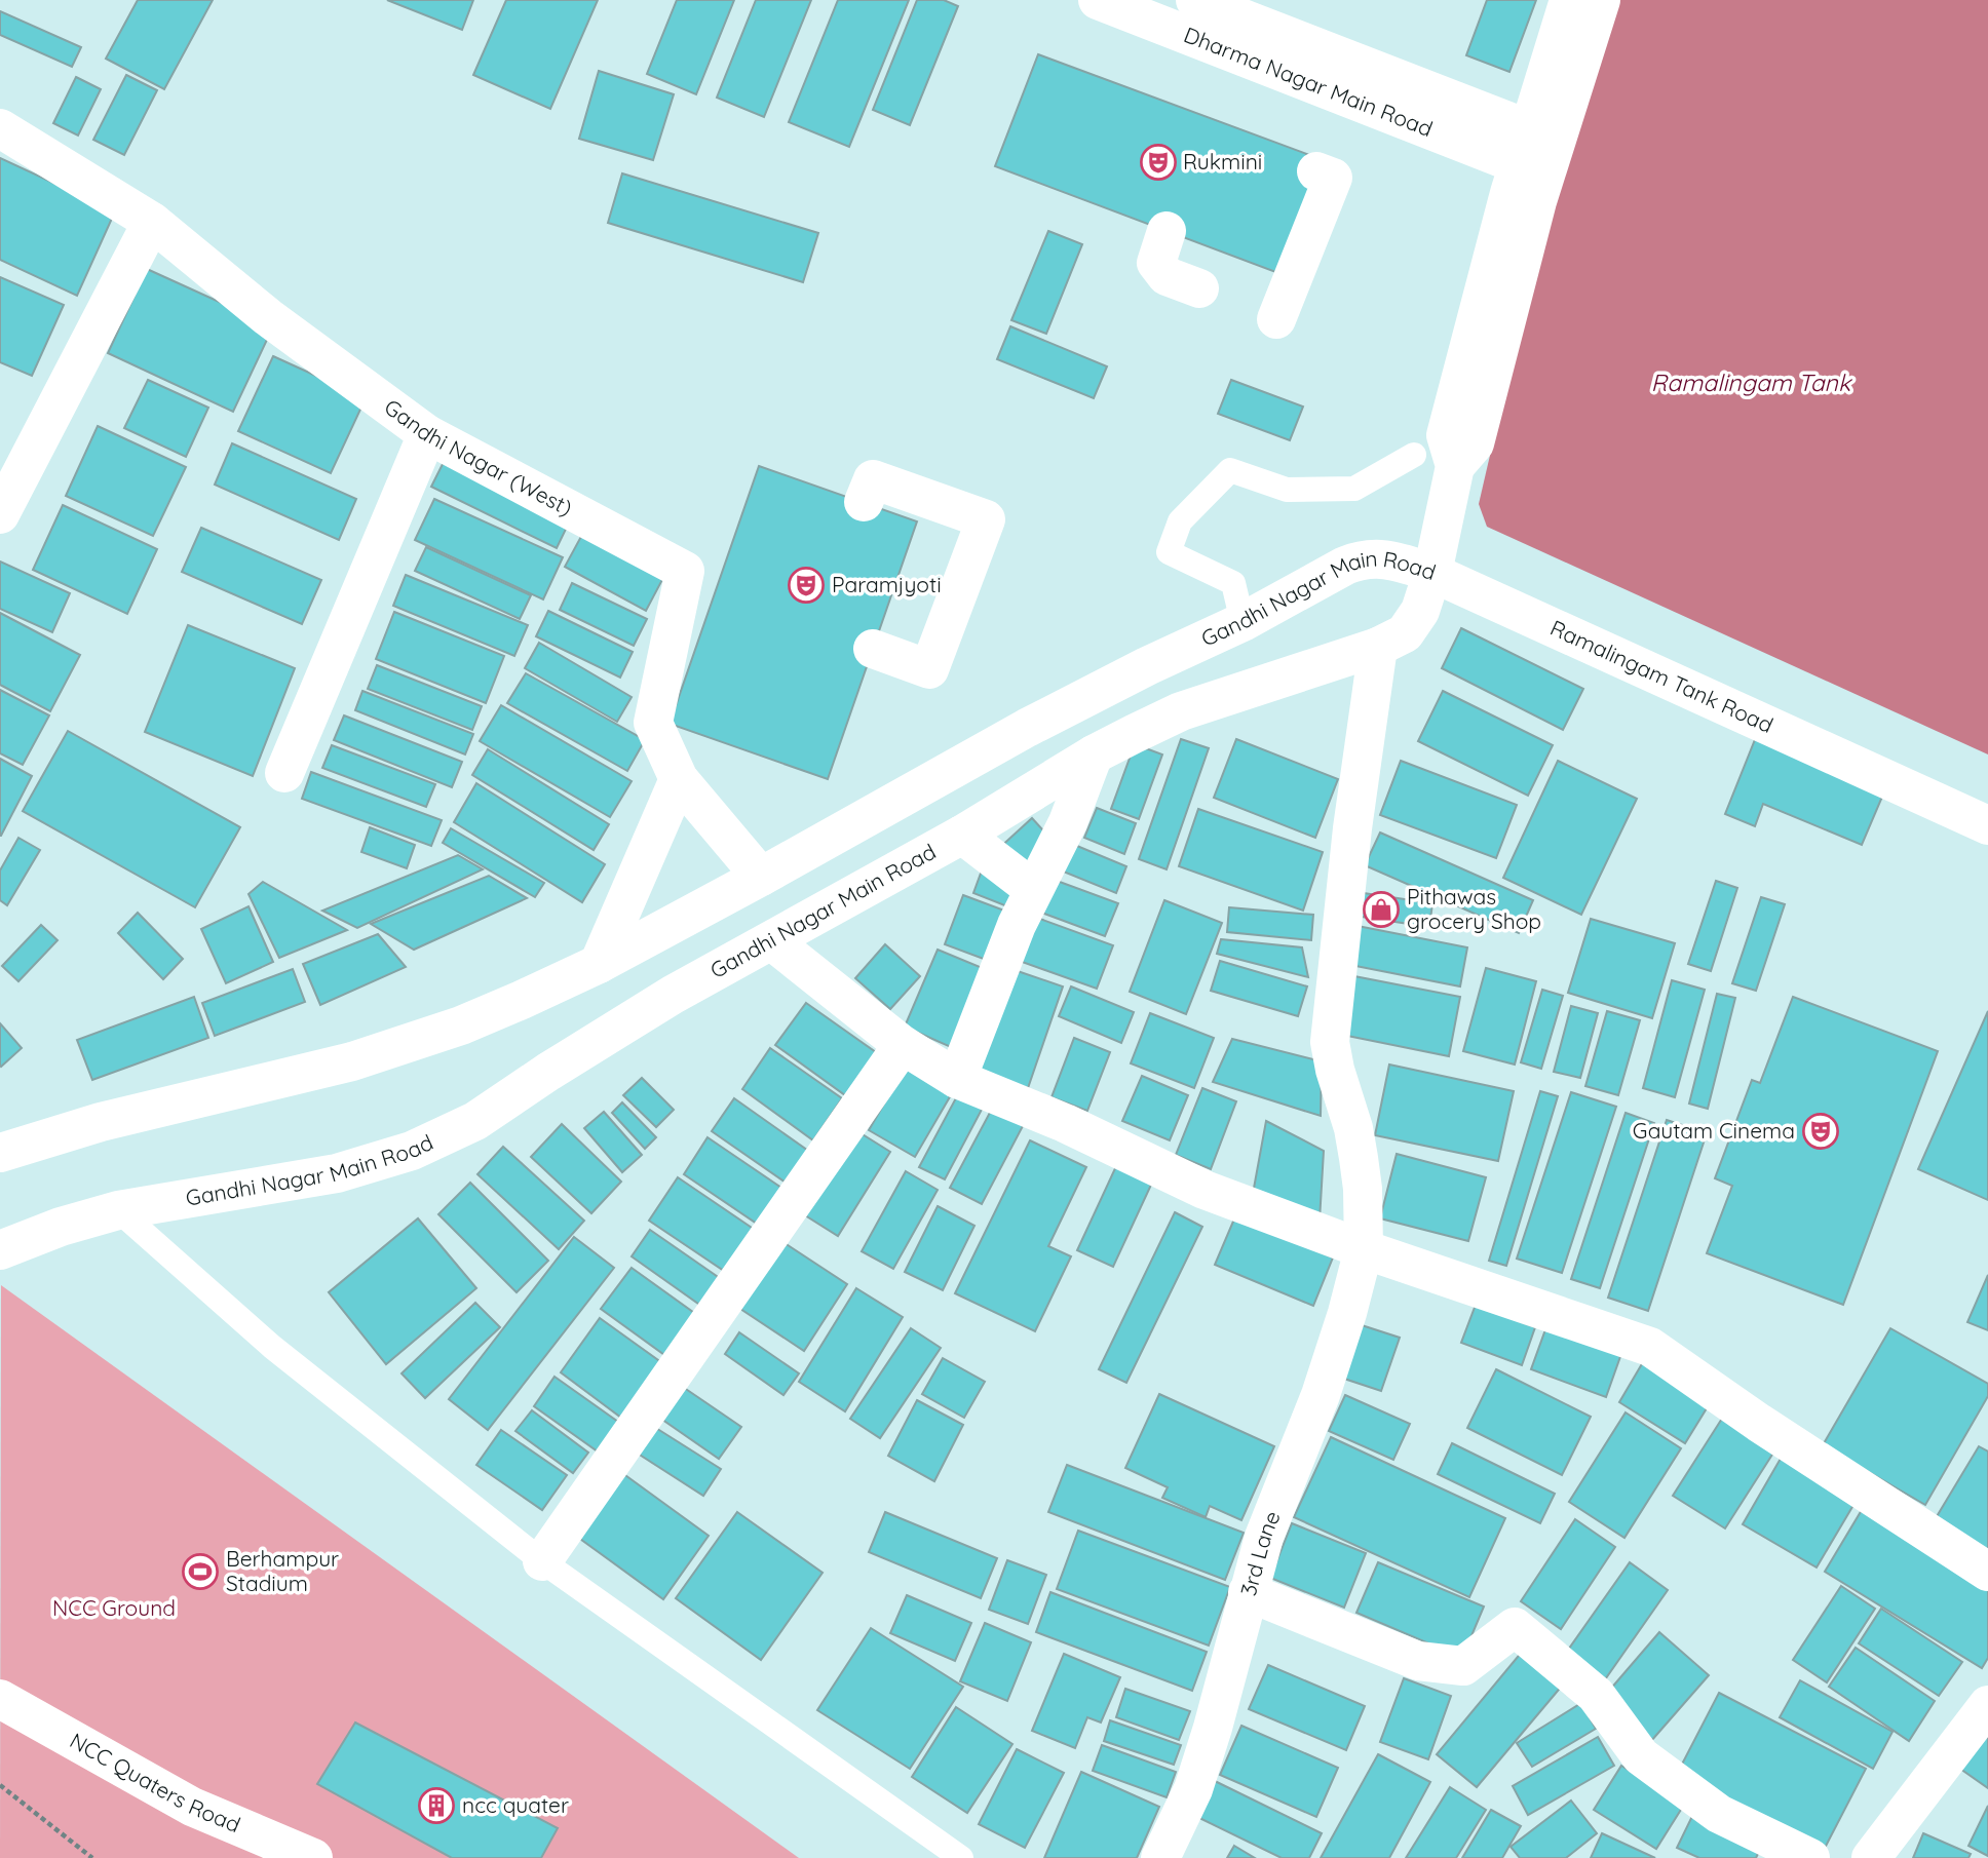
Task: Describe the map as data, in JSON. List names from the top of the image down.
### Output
{
  "streets": {
    "street": [
      "Dharma Nagar Main Road",
      "Gandhi Nagar (West)",
      "Gandhi Nagar Main Road",
      "Ramalingam Tank Road",
      "3rd Lane",
      "NCC Quaters Road"
    ]
  },
  "crossings": [
    ["Gandhi Nagar (West)", "Gandhi Nagar Main Road"],
    ["Gandhi Nagar Main Road", "Ramalingam Tank Road"],
    ["Gandhi Nagar Main Road", "3rd Lane"]
  ],
  "water": ["Ramalingam Tank"],
  "parks": ["NCC Ground"],
  "places": {
    "theatre": ["Rukmini", "Paramjyoti", "Gautam Cinema"],
    "shop": ["Pithawas grocery Shop"],
    "sports": ["Berhampur Stadium"],
    "building": ["ncc quater"]
  }
}
